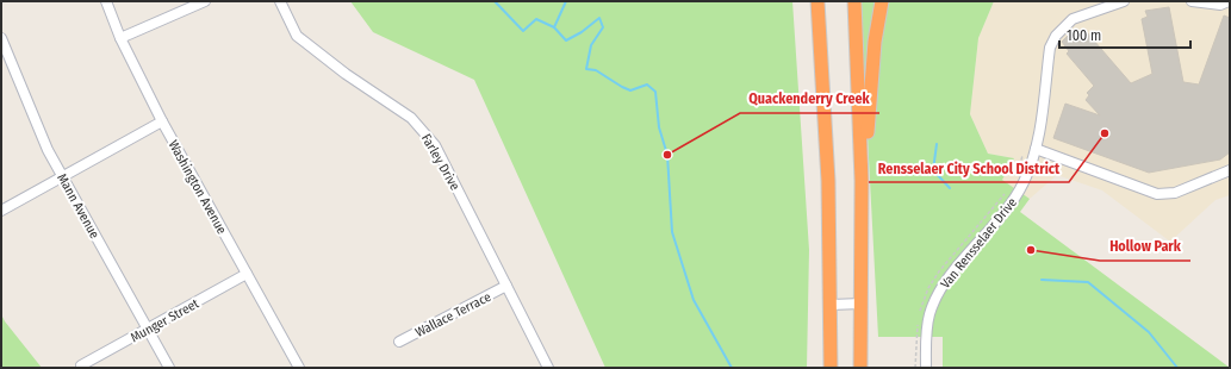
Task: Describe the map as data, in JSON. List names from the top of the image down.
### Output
{
  "streets": {
    "street": [
      "Farley Drive",
      "Washington Avenue",
      "Mann Avenue",
      "Van Rensselaer Drive",
      "Wallace Terrace",
      "Munger Street"
    ]
  },
  "crossings": [
    ["Farley Drive", "Wallace Terrace"],
    ["Washington Avenue", "Munger Street"],
    ["Mann Avenue", "Munger Street"]
  ],
  "places": ["Rensselaer City School District", "Quackenderry Creek", "Hollow Park"],
  "scale_bar": "100 m"
}
